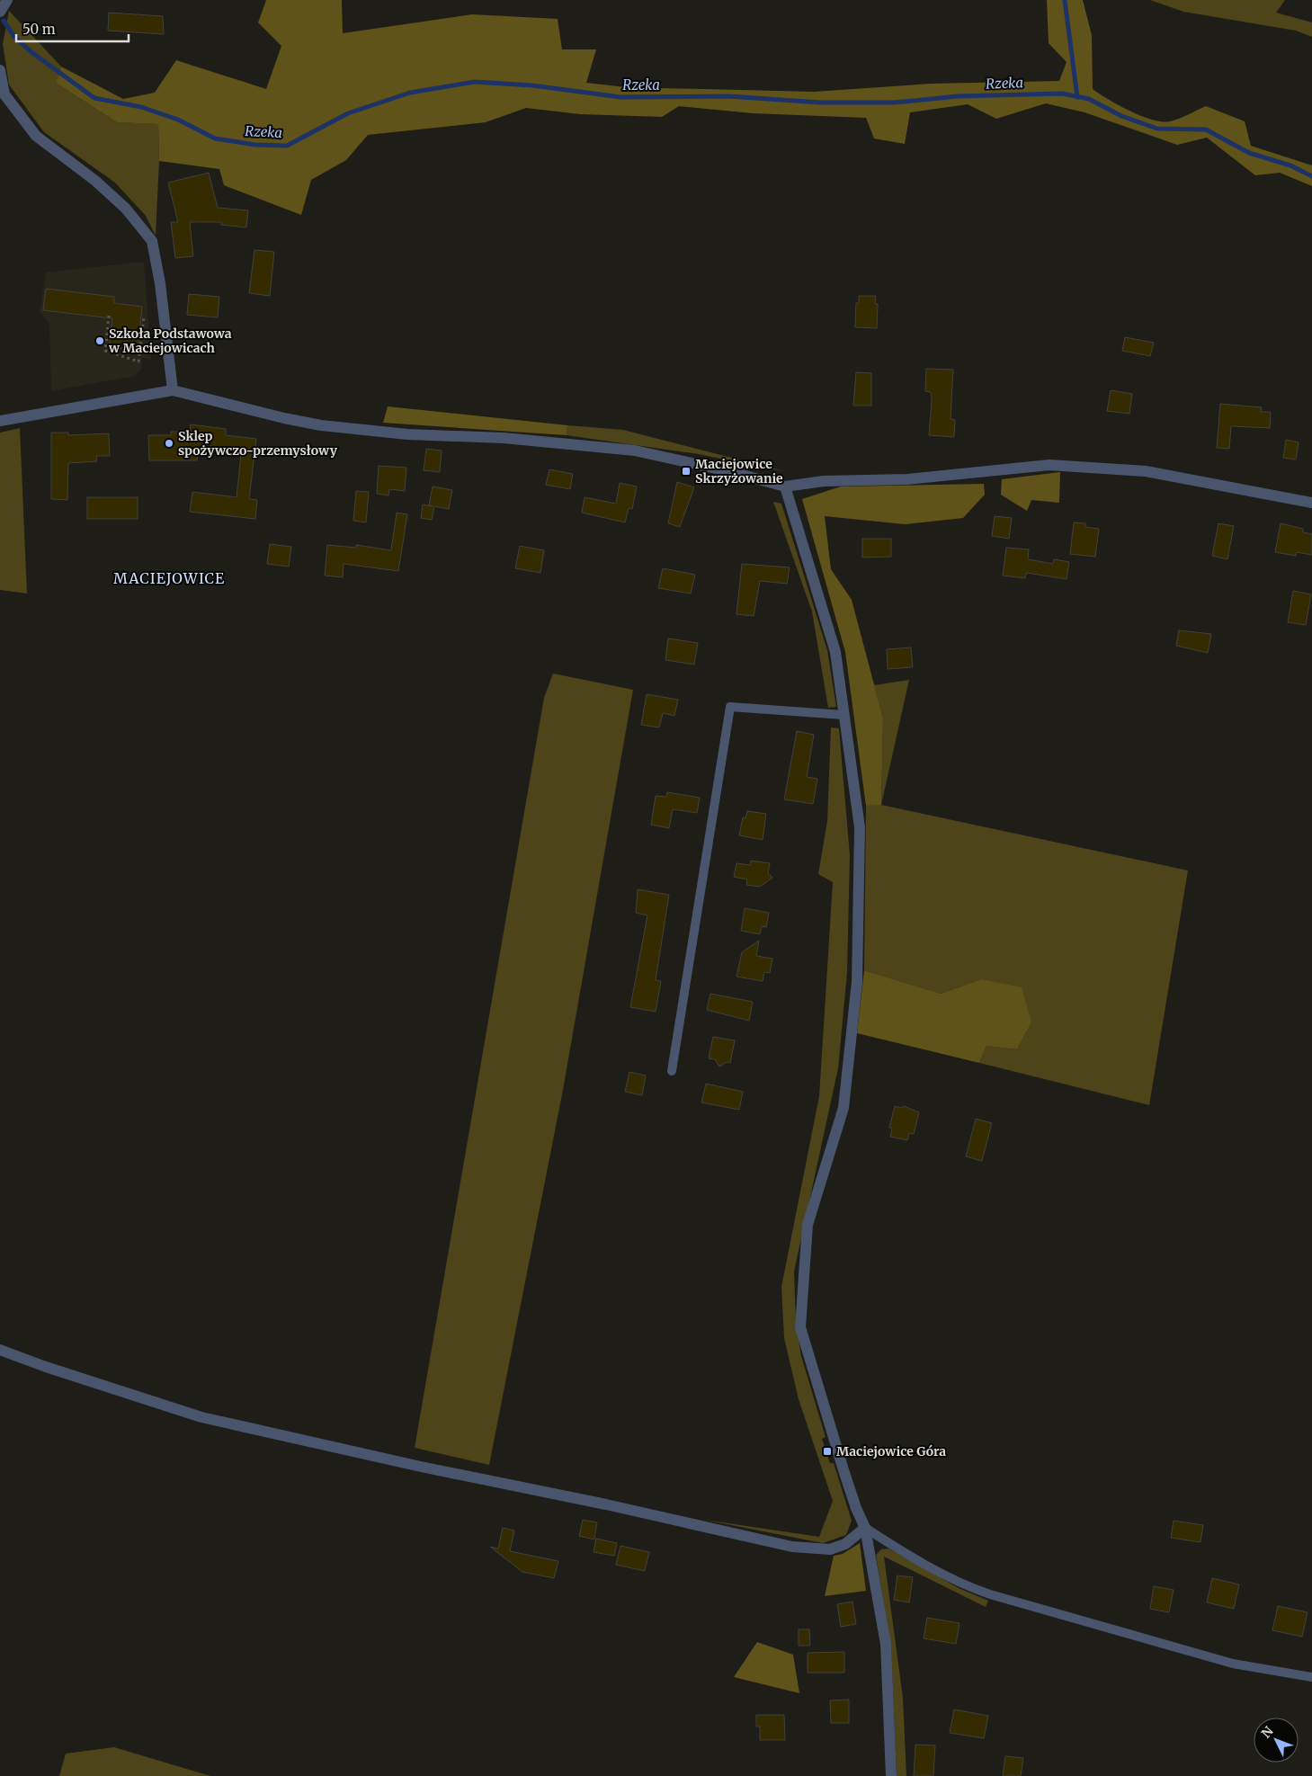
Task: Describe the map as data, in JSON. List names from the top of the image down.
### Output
{
  "districts": ["MACIEJOWICE"],
  "water": ["Rzeka"],
  "places": {
    "other": ["Szkoła Podstawowa w Maciejowicach", "Sklep spożywczo-przemysłowy"],
    "transit": ["Maciejowice Skrzyżowanie", "Maciejowice Góra"]
  },
  "scale_bar": "50 m",
  "north": "top left"
}
